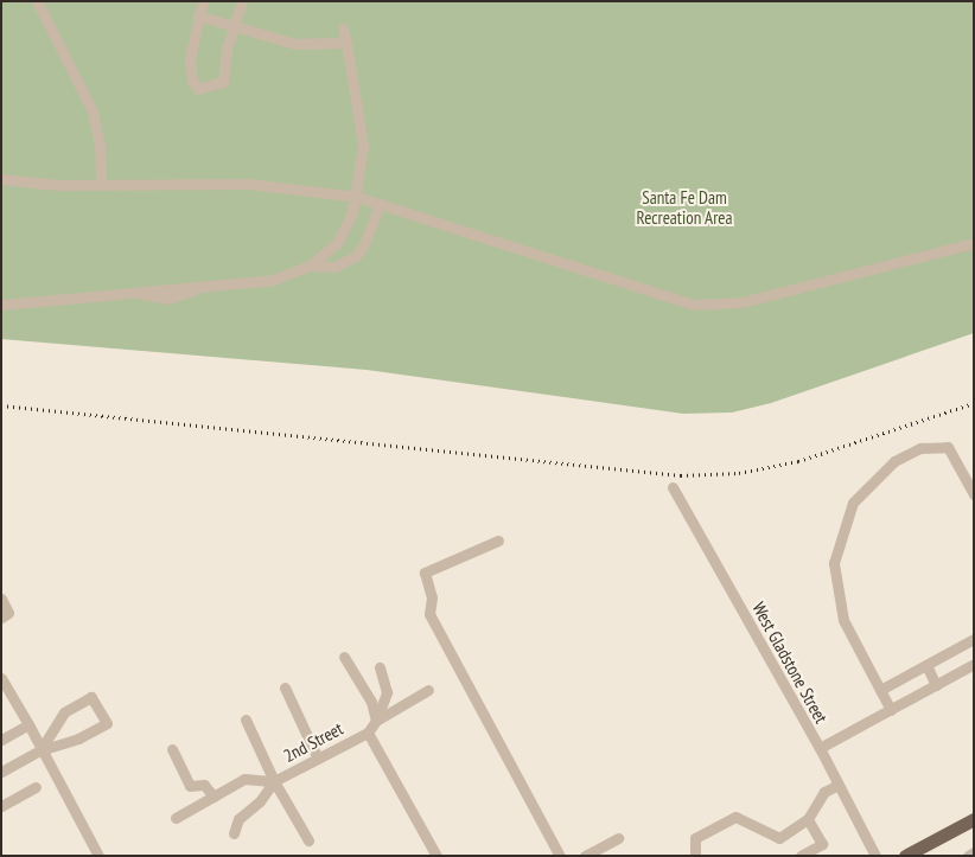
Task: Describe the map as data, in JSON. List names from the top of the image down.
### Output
{
  "streets": {
    "street": ["West Gladstone Street", "2nd Street"]
  },
  "parks": ["Santa Fe Dam Recreation Area"]
}
